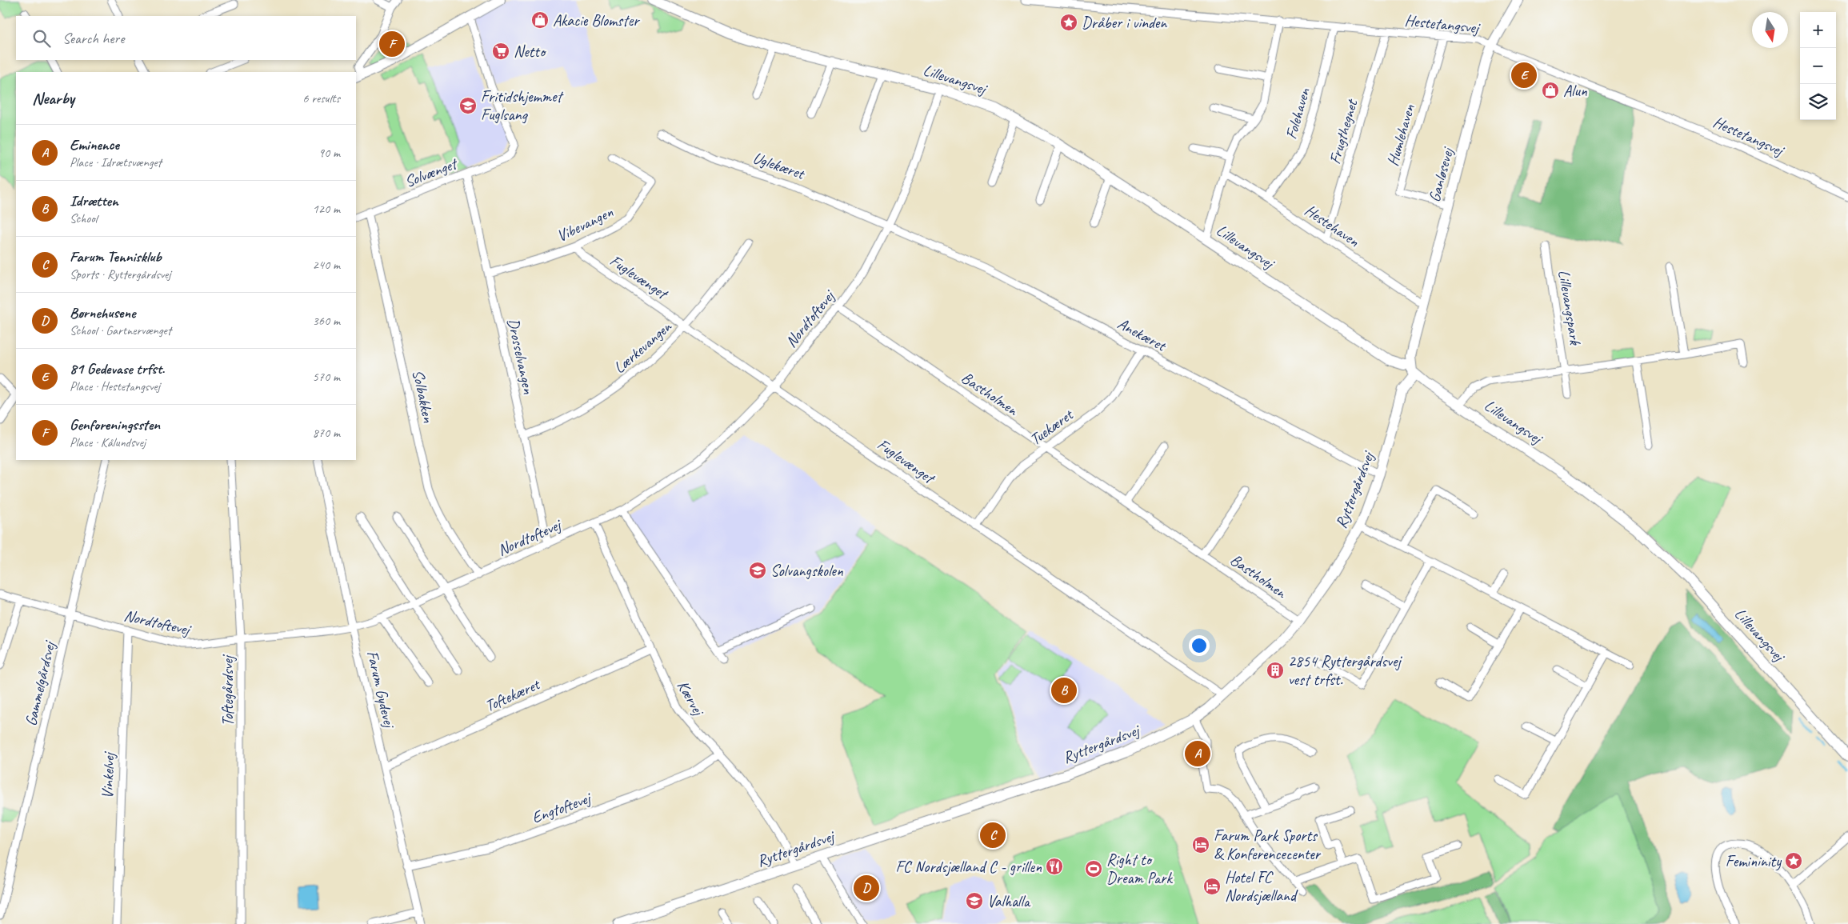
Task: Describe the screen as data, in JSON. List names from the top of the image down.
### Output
{
  "streets": {
    "street": [
      "Hestetangsvej",
      "Lillevangsvej",
      "Folehaven",
      "Frugthegnet",
      "Humlehaven",
      "Uglekæret",
      "Solvænget",
      "Ganløsevej",
      "Vibevangen",
      "Hestehaven",
      "Fuglevænget",
      "Lillevangspark",
      "Nordtoftevej",
      "Anekæret",
      "Lærkevangen",
      "Drosselvangen",
      "Bastholmen",
      "Solbakken",
      "Tuekæret",
      "Ryttergårdsvej",
      "Gammelgårdsvej",
      "Farum Gydevej",
      "Toftegårdsvej",
      "Toftekæret",
      "Kærvej",
      "Vinkelvej",
      "Engtoftevej"
    ]
  },
  "crossings": [
    ["Hestetangsvej", "Folehaven"],
    ["Hestetangsvej", "Frugthegnet"],
    ["Hestetangsvej", "Humlehaven"],
    ["Hestetangsvej", "Ganløsevej"],
    ["Lillevangsvej", "Ganløsevej"],
    ["Lillevangsvej", "Nordtoftevej"],
    ["Lillevangsvej", "Ryttergårdsvej"],
    ["Folehaven", "Hestehaven"],
    ["Frugthegnet", "Hestehaven"],
    ["Humlehaven", "Ganløsevej"],
    ["Uglekæret", "Nordtoftevej"],
    ["Uglekæret", "Anekæret"],
    ["Solvænget", "Drosselvangen"],
    ["Solvænget", "Solbakken"],
    ["Ganløsevej", "Hestehaven"],
    ["Ganløsevej", "Ryttergårdsvej"],
    ["Vibevangen", "Fuglevænget"],
    ["Vibevangen", "Drosselvangen"],
    ["Fuglevænget", "Nordtoftevej"],
    ["Fuglevænget", "Lærkevangen"],
    ["Fuglevænget", "Tuekæret"],
    ["Fuglevænget", "Ryttergårdsvej"],
    ["Nordtoftevej", "Anekæret"],
    ["Nordtoftevej", "Drosselvangen"],
    ["Nordtoftevej", "Bastholmen"],
    ["Nordtoftevej", "Solbakken"],
    ["Nordtoftevej", "Gammelgårdsvej"],
    ["Nordtoftevej", "Farum Gydevej"],
    ["Nordtoftevej", "Toftegårdsvej"],
    ["Nordtoftevej", "Kærvej"],
    ["Nordtoftevej", "Vinkelvej"],
    ["Anekæret", "Tuekæret"],
    ["Anekæret", "Ryttergårdsvej"],
    ["Lærkevangen", "Drosselvangen"],
    ["Bastholmen", "Tuekæret"],
    ["Bastholmen", "Ryttergårdsvej"],
    ["Ryttergårdsvej", "Kærvej"],
    ["Farum Gydevej", "Toftekæret"],
    ["Farum Gydevej", "Engtoftevej"],
    ["Toftekæret", "Kærvej"],
    ["Kærvej", "Engtoftevej"]
  ],
  "places": {
    "shop": ["Akacie Blomster", "Alun"],
    "place": ["Dråber i vinden", "Femininity"],
    "supermarket": ["Netto"],
    "school or university": ["Fritidshjemmet Fuglsang", "Solvangskolen", "Valhalla"],
    "building": ["2854 Ryttergårdsvej vest trfst."],
    "hotel": ["Farum Park Sports & Konferencecenter", "Hotel FC Nordsjælland"],
    "restaurant": ["FC Nordsjælland C - grillen"],
    "sports": ["Right to Dream Park"]
  },
  "north": "bottom",
  "page": {
    "map_buttons": ["+", "−"],
    "search": "Search here",
    "pins": [
      "F",
      "E",
      "B",
      "A",
      "C",
      "D"
    ],
    "heading": ["Nearby", "6 results"],
    "list": [
      {
        "mark": "A",
        "name": "Eminence",
        "note": "Place · Idrætsvænget",
        "value": "90 m"
      },
      {
        "mark": "B",
        "name": "Idrætten",
        "note": "School",
        "value": "120 m"
      },
      {
        "mark": "C",
        "name": "Farum Tennisklub",
        "note": "Sports · Ryttergårdsvej",
        "value": "240 m"
      },
      {
        "mark": "D",
        "name": "Børnehusene",
        "note": "School · Gartnervænget",
        "value": "360 m"
      },
      {
        "mark": "E",
        "name": "81 Gedevase trfst.",
        "note": "Place · Hestetangsvej",
        "value": "570 m"
      },
      {
        "mark": "F",
        "name": "Genforeningssten",
        "note": "Place · Kålundsvej",
        "value": "870 m"
      }
    ]
  }
}
